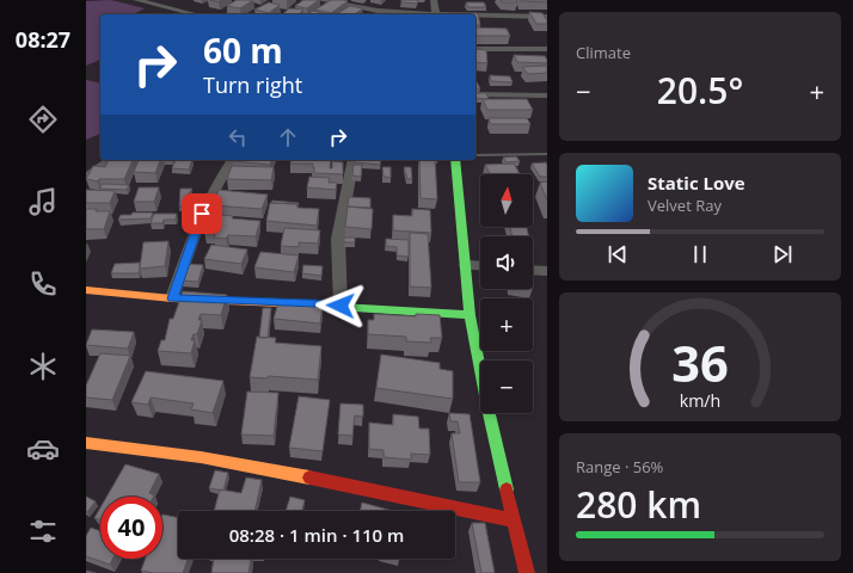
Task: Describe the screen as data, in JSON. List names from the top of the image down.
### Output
{
  "north": "top",
  "page": {
    "tabs": "08:27",
    "tile": [
      "Climate",
      ["Range · 56%", "280 km"]
    ],
    "turn": ["60 m", "Turn right"],
    "heat": ["−", "20.5°", "+"],
    "song": ["Static Love", "Velvet Ray"],
    "map_buttons": ["+", "−"],
    "limit": "40",
    "trip": "08:28 · 1 min · 110 m",
    "gauge": ["36", "km/h"]
  }
}
